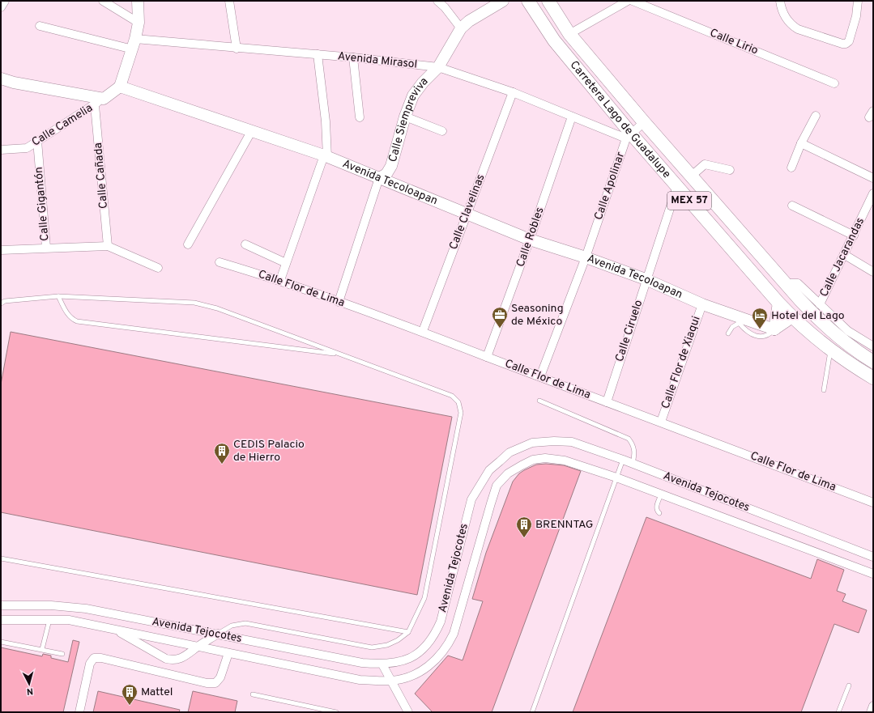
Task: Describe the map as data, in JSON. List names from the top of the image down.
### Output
{
  "streets": {
    "main road": ["Carretera Lago de Guadalupe", "MEX 57"],
    "street": [
      "Calle Lirio",
      "Avenida Mirasol",
      "Calle Siempreviva",
      "Calle Camelia",
      "Calle Cañada",
      "Avenida Tecoloapan",
      "Calle Apolinar",
      "Calle Gigantón",
      "Calle Clavelinas",
      "Calle Robles",
      "Calle Jacarandas",
      "Calle Flor de Lima",
      "Calle Ciruelo",
      "Calle Flor de Xiaqui",
      "Avenida Tejocotes"
    ]
  },
  "crossings": [
    ["Avenida Mirasol", "Carretera Lago de Guadalupe"],
    ["Avenida Mirasol", "Calle Siempreviva"],
    ["Avenida Mirasol", "Calle Apolinar"],
    ["Avenida Mirasol", "Calle Clavelinas"],
    ["Avenida Mirasol", "Calle Robles"],
    ["Carretera Lago de Guadalupe", "Calle Apolinar"],
    ["Carretera Lago de Guadalupe", "Calle Ciruelo"],
    ["Calle Siempreviva", "Avenida Tecoloapan"],
    ["Calle Siempreviva", "Calle Flor de Lima"],
    ["Calle Camelia", "Calle Cañada"],
    ["Calle Camelia", "Calle Gigantón"],
    ["Avenida Tecoloapan", "Calle Apolinar"],
    ["Avenida Tecoloapan", "Calle Clavelinas"],
    ["Avenida Tecoloapan", "Calle Robles"],
    ["Avenida Tecoloapan", "Calle Ciruelo"],
    ["Avenida Tecoloapan", "Calle Flor de Xiaqui"],
    ["Calle Apolinar", "Calle Flor de Lima"],
    ["Calle Clavelinas", "Calle Flor de Lima"],
    ["Calle Robles", "Calle Flor de Lima"],
    ["Calle Flor de Lima", "Calle Ciruelo"],
    ["Calle Flor de Lima", "Calle Flor de Xiaqui"]
  ],
  "places": {
    "office": ["Seasoning de México"],
    "hotel": ["Hotel del Lago"],
    "building": ["CEDIS Palacio de Hierro", "BRENNTAG", "Mattel"]
  },
  "north": "bottom"
}
